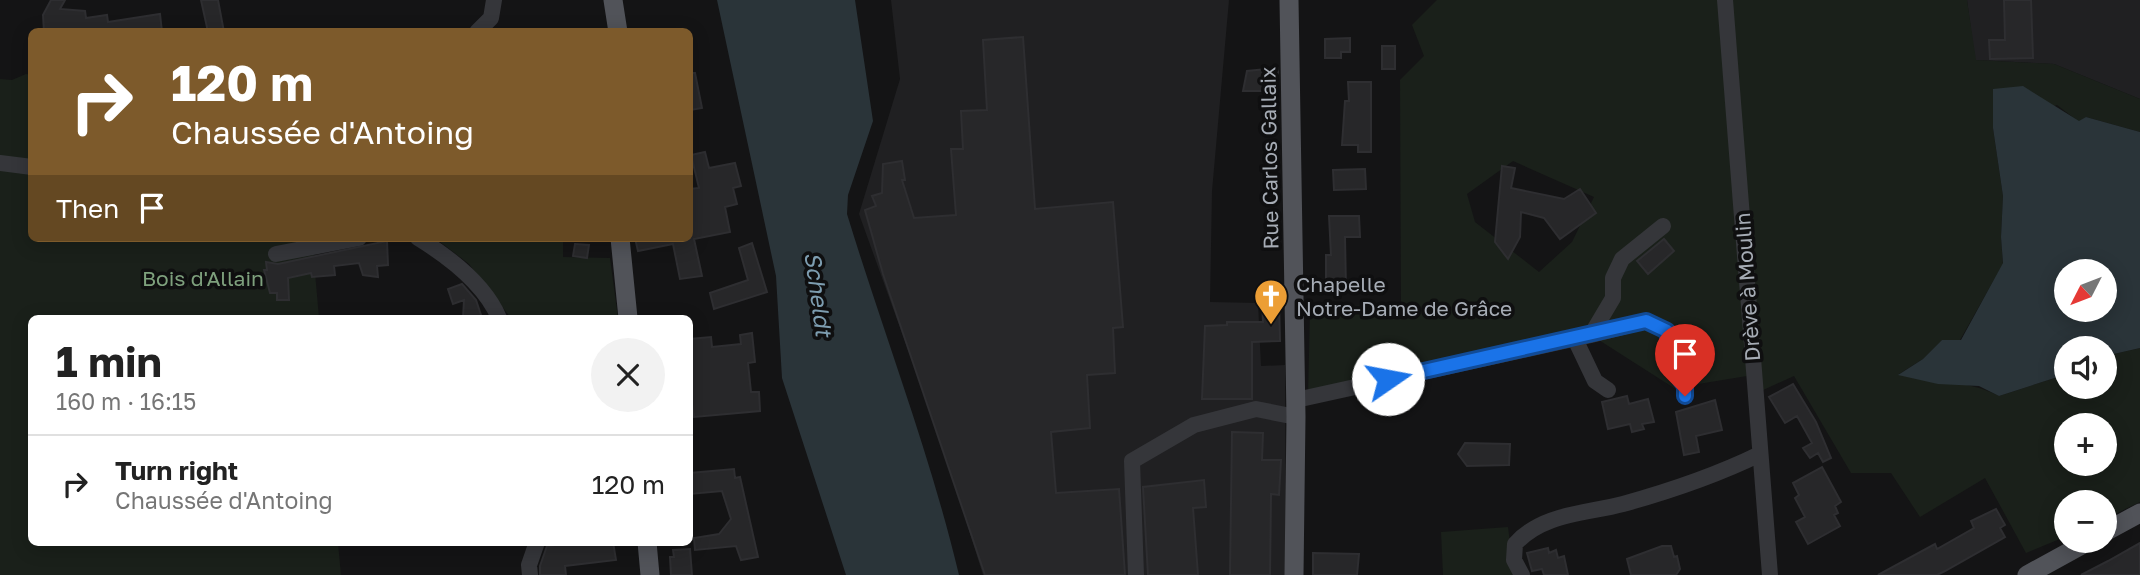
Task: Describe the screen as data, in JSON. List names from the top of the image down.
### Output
{
  "streets": {
    "main road": ["Rue Carlos Gallaix"],
    "street": ["Drève à Moulin"]
  },
  "water": ["Scheldt"],
  "parks": ["Bois d'Allain"],
  "places": {
    "church": ["Chapelle Notre-Dame de Grâce"]
  },
  "north": "bottom left",
  "page": {
    "turn": ["120 m", "Chaussée d'Antoing"],
    "then": "Then",
    "map_buttons": ["+", "−"],
    "heading": ["1 min", "160 m · 16:15"],
    "list": [
      {
        "name": "Turn right",
        "note": "Chaussée d'Antoing",
        "value": "120 m"
      }
    ]
  }
}
